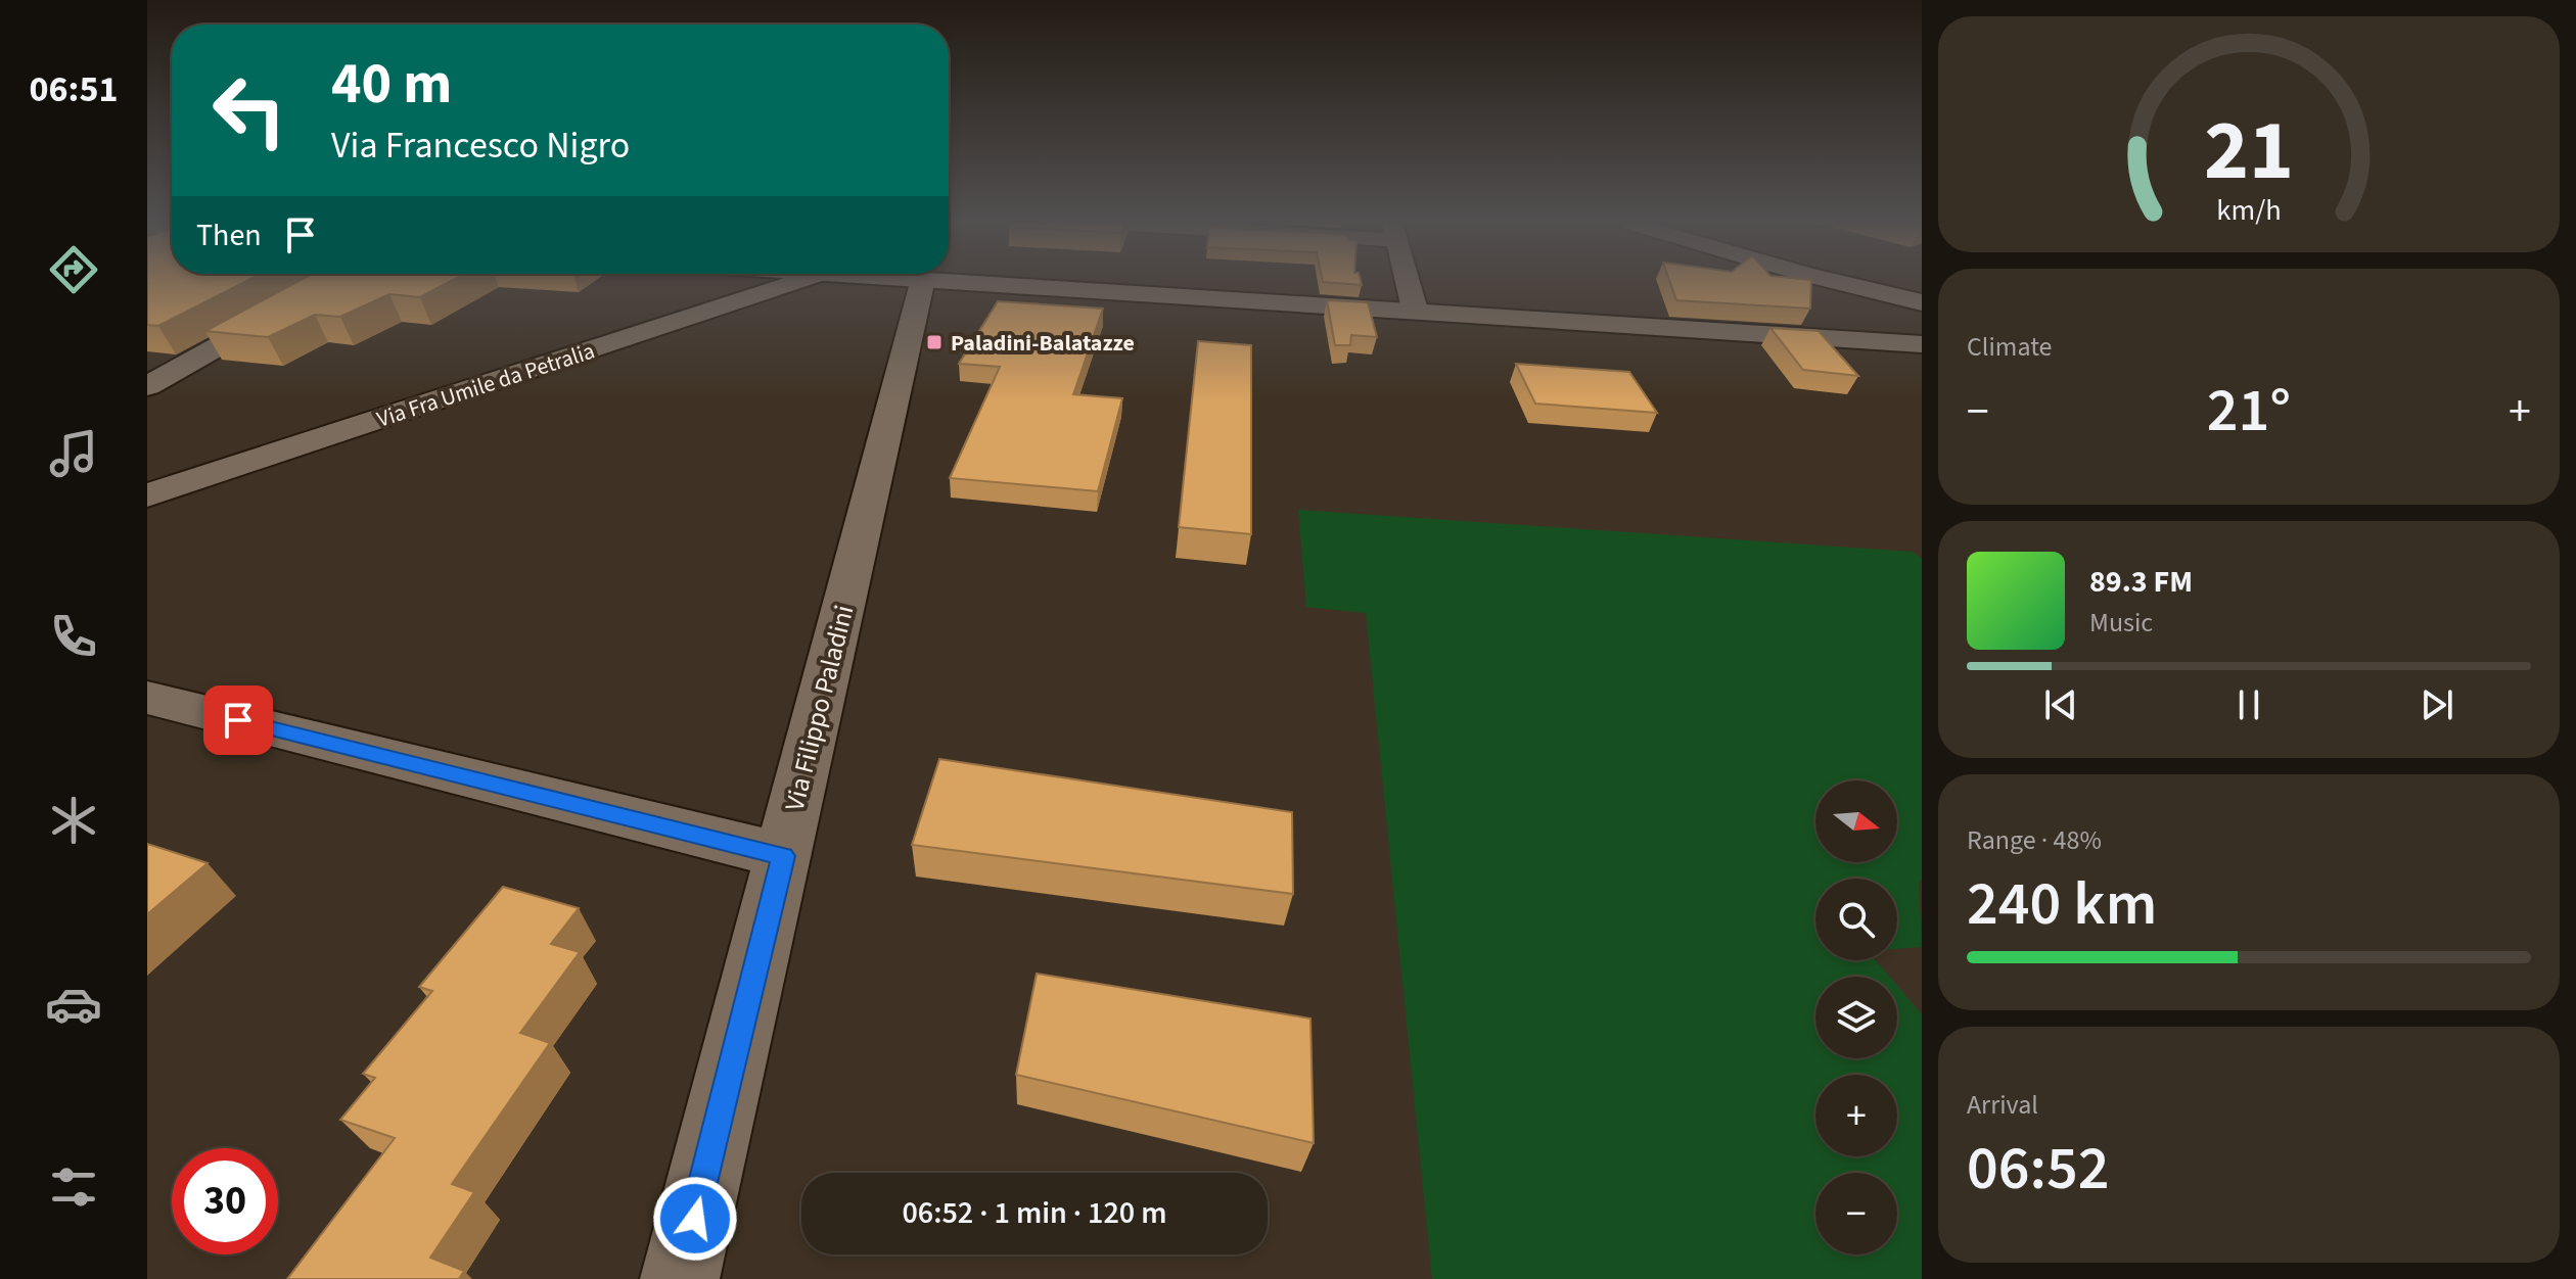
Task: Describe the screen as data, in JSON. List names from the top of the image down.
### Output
{
  "streets": {
    "street": ["Via Fra Umile da Petralia", "Via Filippo Paladini"]
  },
  "places": {
    "transit": ["Paladini-Balatazze"]
  },
  "north": "right",
  "page": {
    "tabs": "06:51",
    "turn": ["40 m", "Via Francesco Nigro"],
    "then": "Then",
    "tile": [
      "Climate",
      ["Range · 48%", "240 km"],
      ["Arrival", "06:52"]
    ],
    "heat": ["−", "21°", "+"],
    "song": ["89.3 FM", "Music"],
    "map_buttons": ["+", "−"],
    "limit": "30",
    "trip": "06:52 · 1 min · 120 m",
    "gauge": ["21", "km/h"]
  }
}
